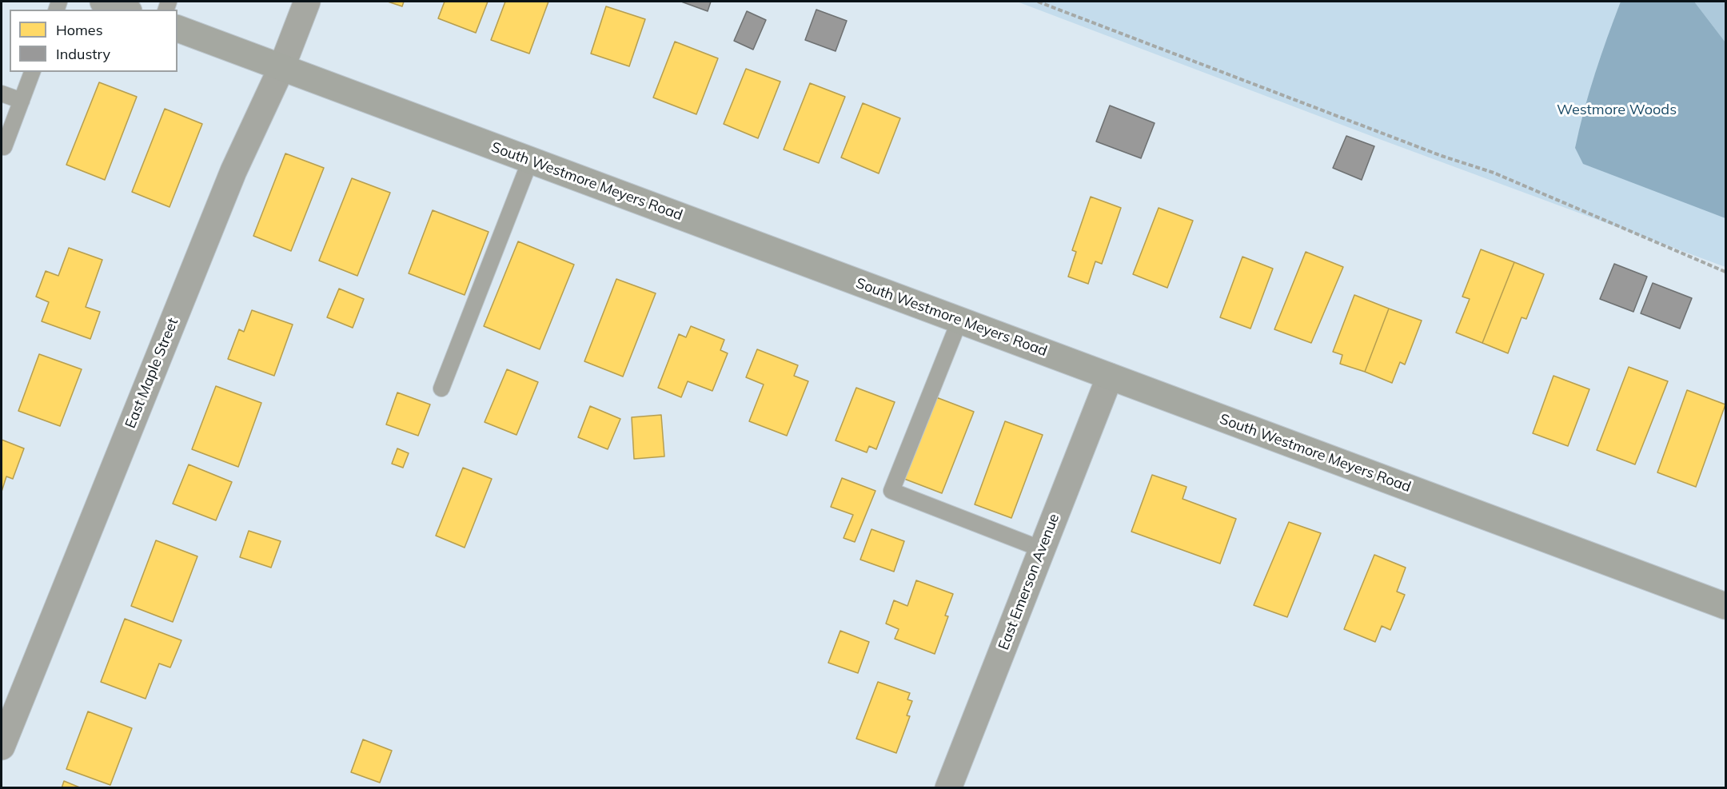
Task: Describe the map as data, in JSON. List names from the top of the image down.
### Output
{
  "streets": {
    "street": ["South Westmore Meyers Road", "East Maple Street", "East Emerson Avenue"]
  },
  "crossings": [
    ["South Westmore Meyers Road", "East Maple Street"],
    ["South Westmore Meyers Road", "East Emerson Avenue"]
  ],
  "parks": ["Westmore Woods"],
  "legend": ["Homes", "Industry"]
}
